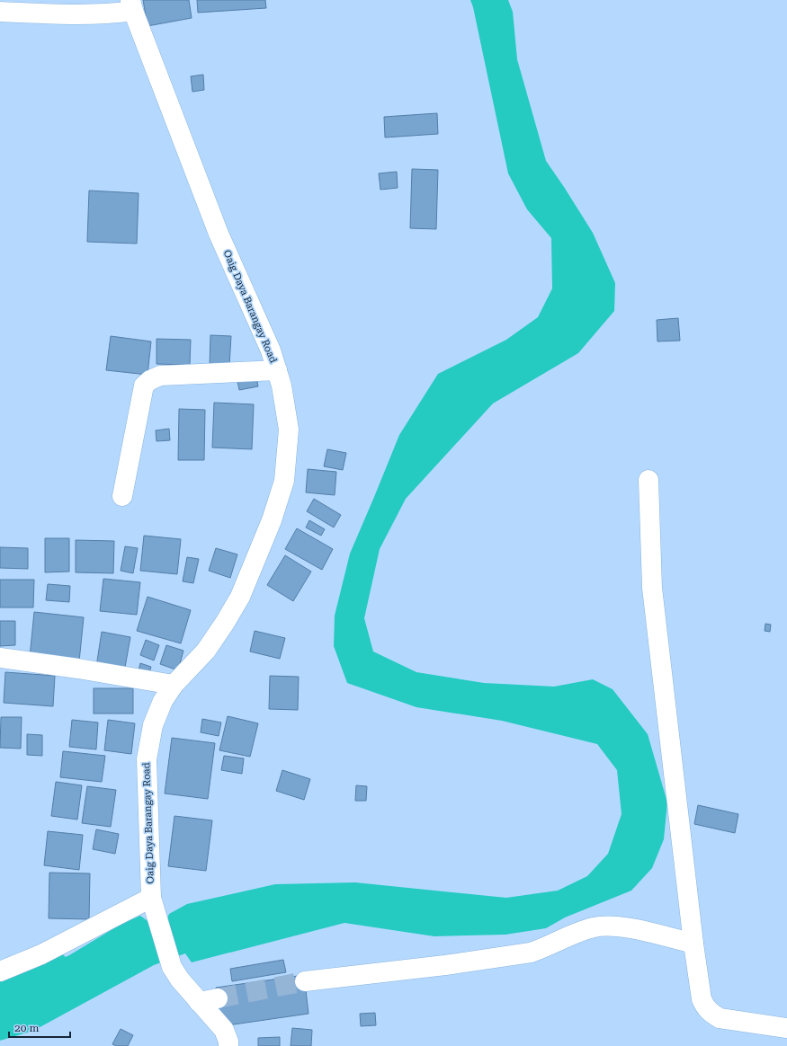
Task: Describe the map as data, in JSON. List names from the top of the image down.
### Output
{
  "streets": {
    "street": ["Oaig Daya Barangay Road"]
  },
  "scale_bar": "20 m"
}
